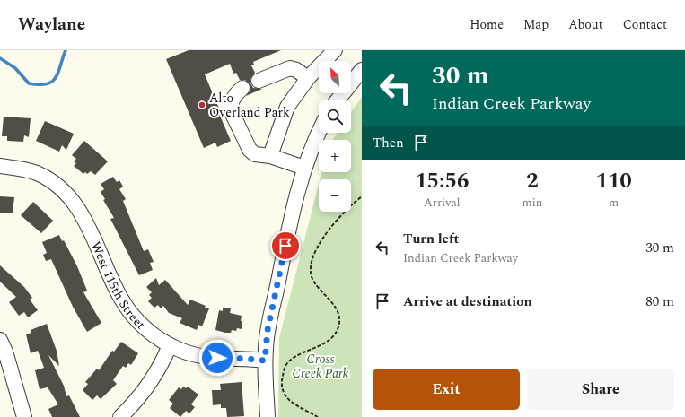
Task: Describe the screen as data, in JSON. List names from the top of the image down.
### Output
{
  "streets": {
    "street": ["West 115th Street"]
  },
  "parks": ["Cross Creek Park"],
  "places": ["Alto Overland Park"],
  "north": "top left",
  "page": {
    "header": "Waylane",
    "nav": [
      "Home",
      "Map",
      "About",
      "Contact"
    ],
    "turn": ["30 m", "Indian Creek Parkway"],
    "map_buttons": ["+", "−"],
    "then": "Then",
    "eta": [
      "15:56",
      "Arrival",
      "2",
      "min",
      "110",
      "m"
    ],
    "list": [
      {
        "name": "Turn left",
        "note": "Indian Creek Parkway",
        "value": "30 m"
      },
      {
        "name": "Arrive at destination",
        "value": "80 m"
      }
    ],
    "buttons": ["Exit", "Share"]
  }
}
